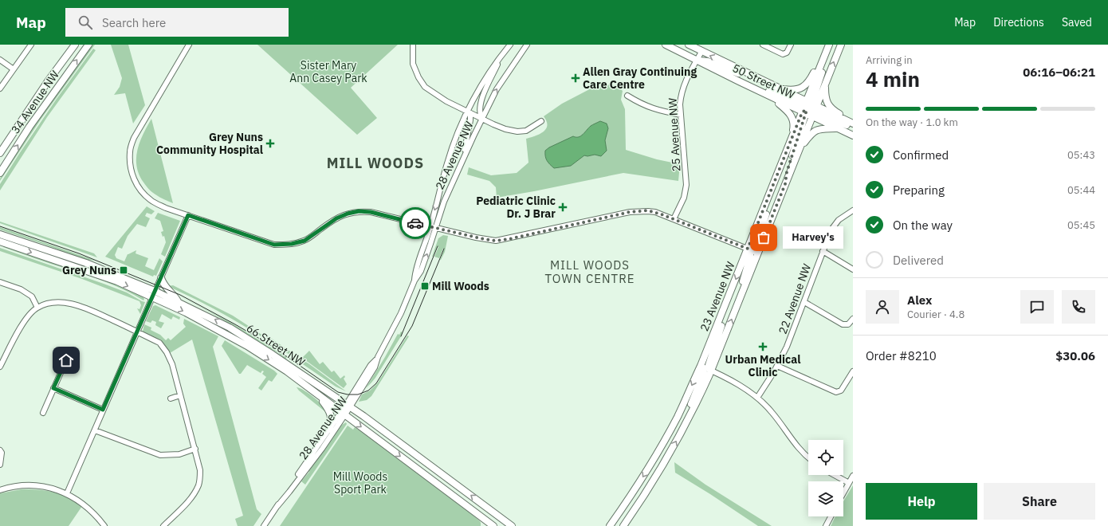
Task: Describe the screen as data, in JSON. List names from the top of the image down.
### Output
{
  "streets": {
    "main road": [
      "50 Street NW",
      "34 Avenue NW",
      "23 Avenue NW",
      "66 Street NW"
    ],
    "street": ["25 Avenue NW", "28 Avenue NW", "22 Avenue NW"]
  },
  "crossings": [
    ["50 Street NW", "25 Avenue NW"],
    ["50 Street NW", "23 Avenue NW"],
    ["28 Avenue NW", "66 Street NW"]
  ],
  "districts": ["MILL WOODS", "MILL WOODS TOWN CENTRE"],
  "parks": ["Sister Mary Ann Casey Park", "Mill Woods Sport Park"],
  "places": {
    "health": [
      "Allen Gray Continuing Care Centre",
      "Grey Nuns Community Hospital",
      "Pediatric Clinic Dr. J Brar",
      "Urban Medical Clinic"
    ],
    "other": ["Harvey's"],
    "transit": ["Grey Nuns", "Mill Woods"]
  },
  "page": {
    "header": "Map",
    "search": "Search here",
    "nav": ["Map", "Directions", "Saved"],
    "heading": ["4 min", "Arriving in", "06:16–06:21"],
    "panel": [
      "Alex",
      "Courier · 4.8",
      "Order #8210",
      "$30.06"
    ],
    "bar": "On the way · 1.0 km",
    "list": [
      ["Confirmed", "05:43"],
      ["Preparing", "05:44"],
      ["On the way", "05:45"],
      "Delivered"
    ],
    "bubble": "Harvey's",
    "buttons": ["Help", "Share"]
  }
}
